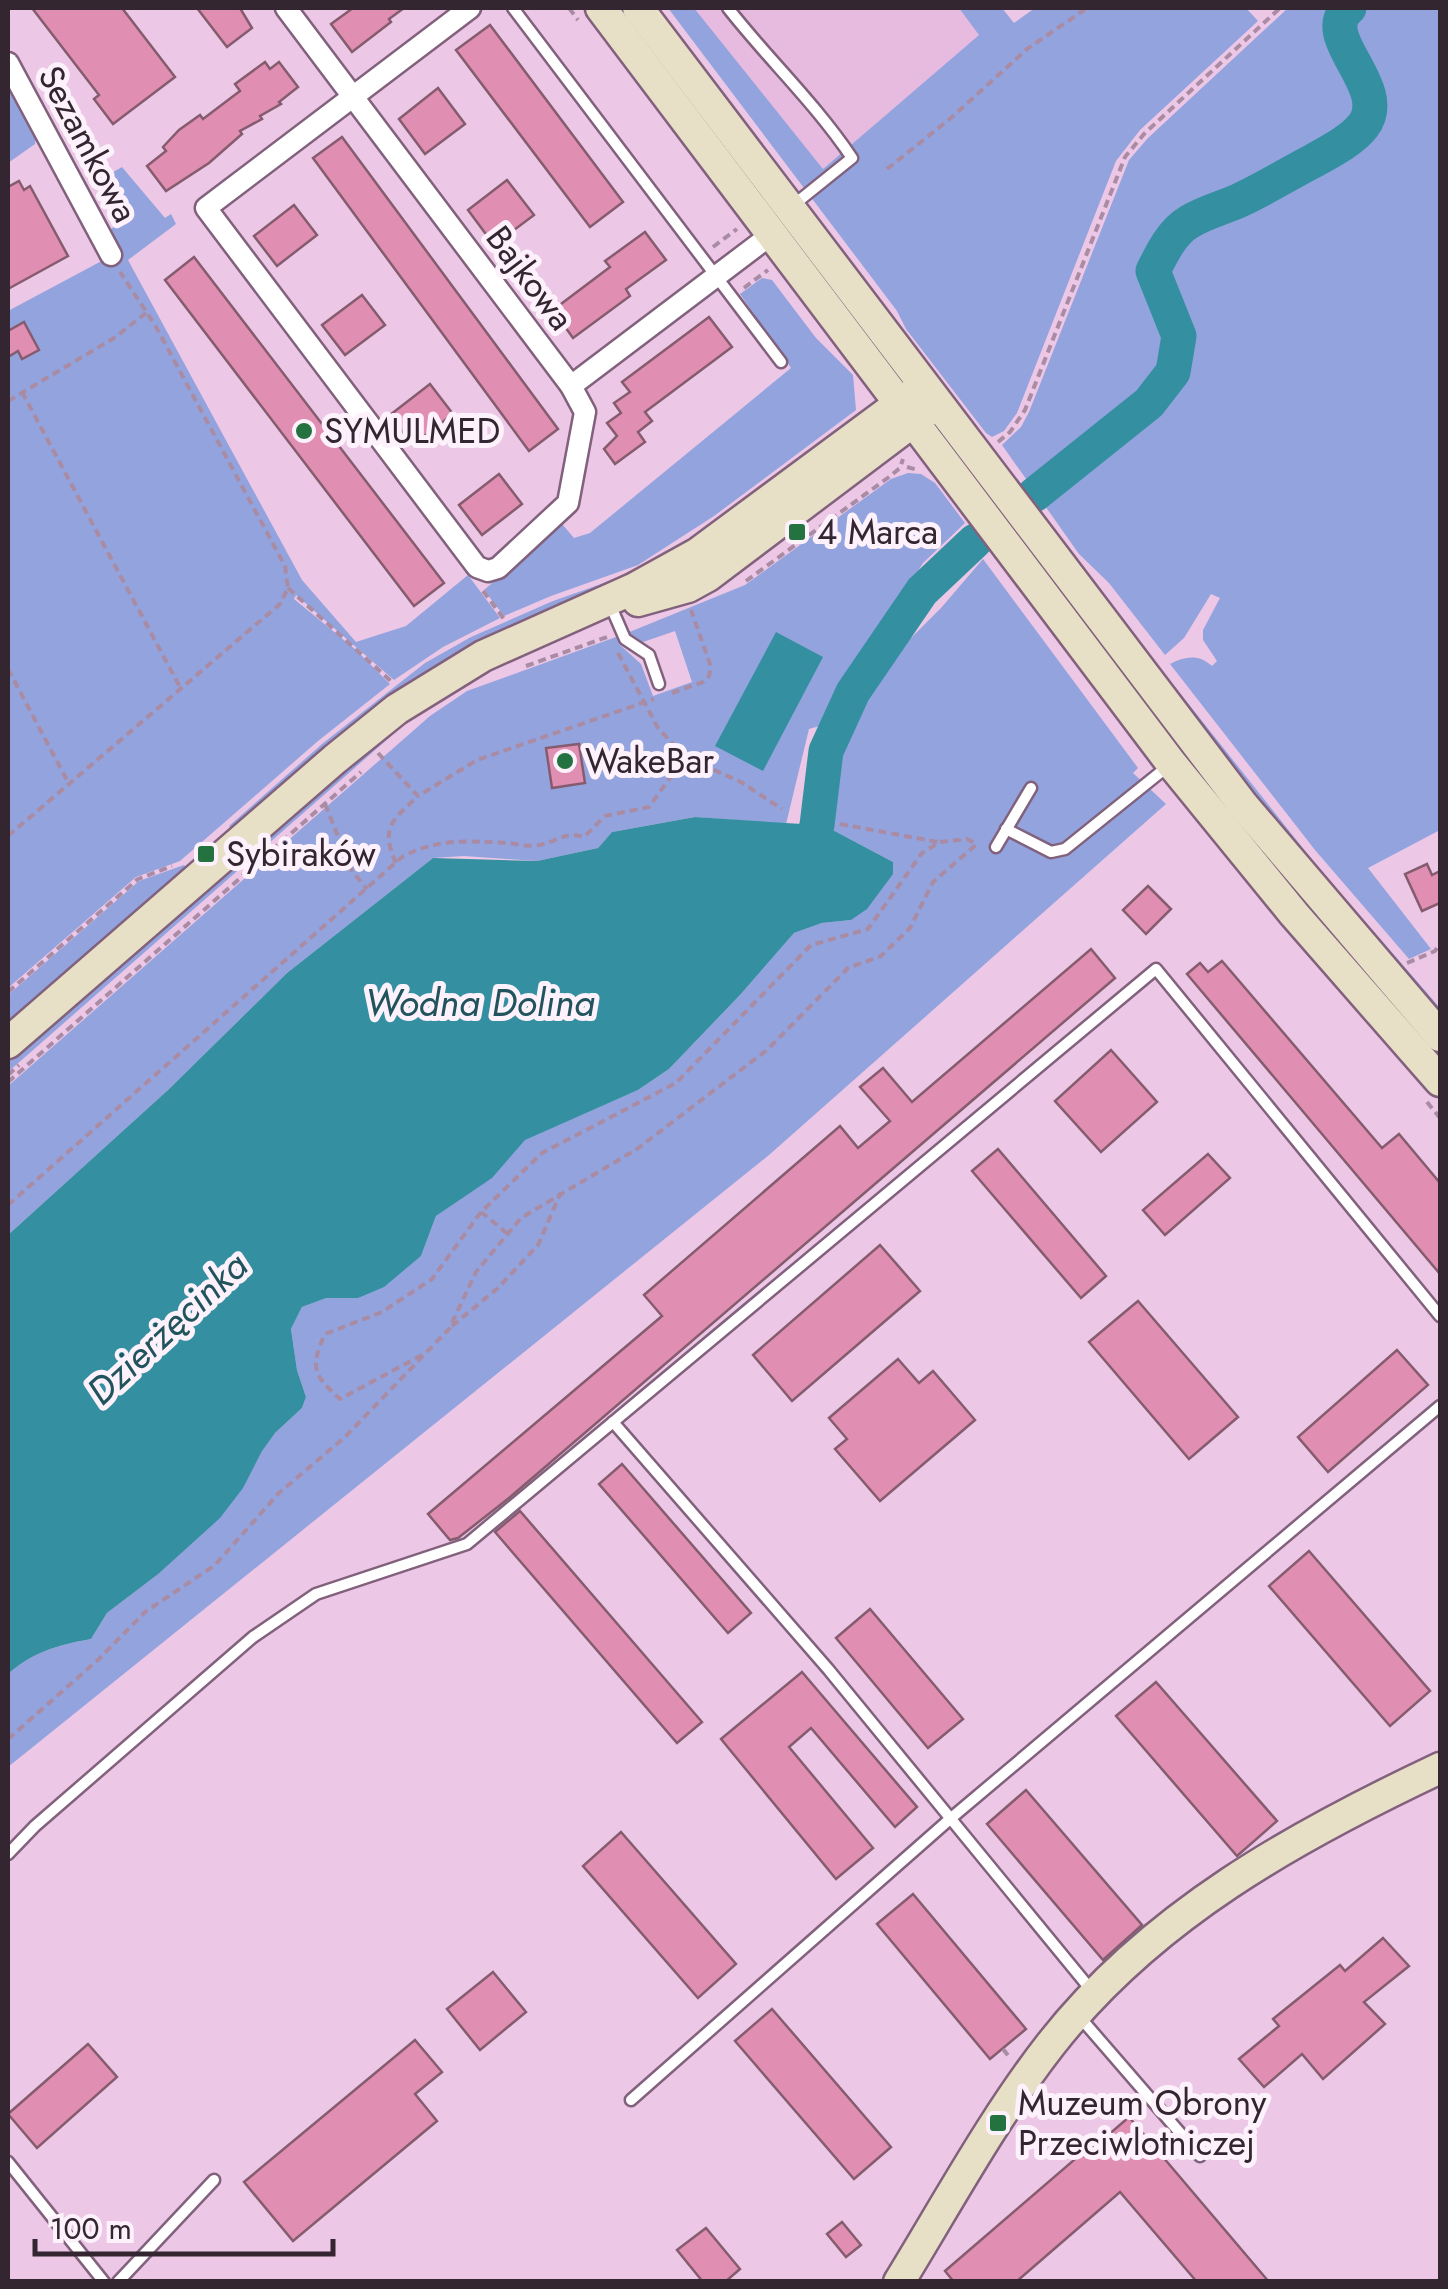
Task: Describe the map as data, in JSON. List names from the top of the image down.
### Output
{
  "streets": {
    "street": ["Sezamkowa", "Bajkowa"]
  },
  "water": ["Wodna Dolina", "Dzierżęcinka"],
  "places": {
    "other": ["SYMULMED", "WakeBar"],
    "transit": ["4 Marca", "Sybiraków", "Muzeum Obrony Przeciwlotniczej"]
  },
  "scale_bar": "100 m"
}
